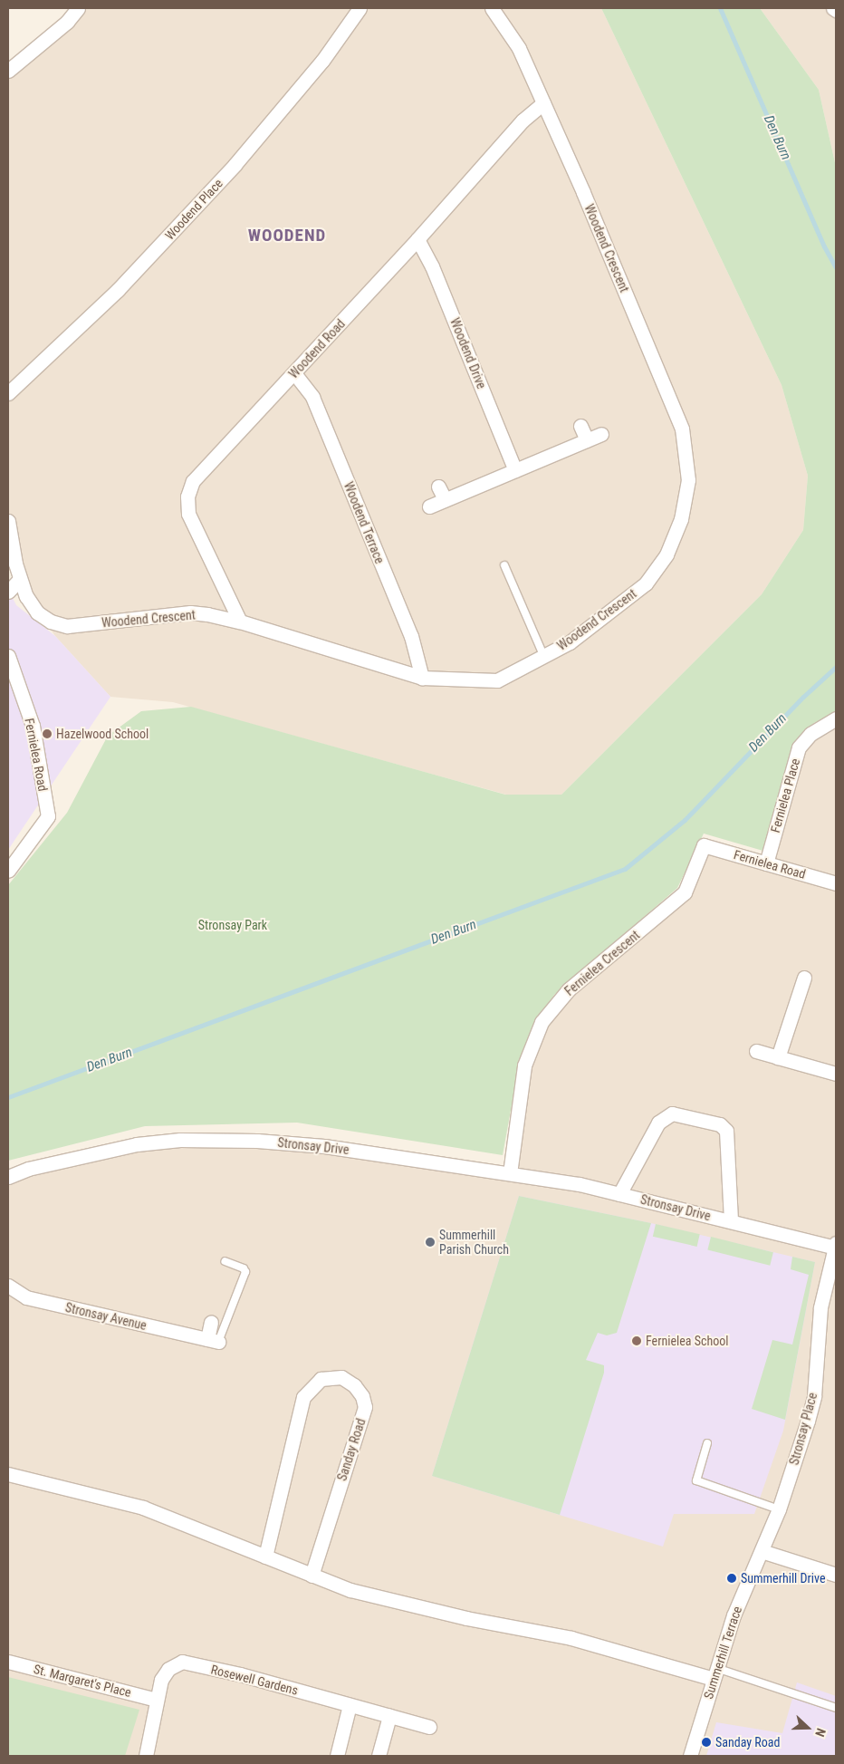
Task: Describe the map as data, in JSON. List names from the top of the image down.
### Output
{
  "streets": {
    "street": [
      "Woodend Place",
      "Woodend Crescent",
      "Woodend Road",
      "Woodend Drive",
      "Woodend Terrace",
      "Fernielea Road",
      "Fernielea Place",
      "Fernielea Crescent",
      "Stronsay Drive",
      "Stronsay Avenue",
      "Stronsay Place",
      "Sanday Road",
      "Summerhill Terrace",
      "Rosewell Gardens",
      "St. Margaret's Place"
    ]
  },
  "crossings": [
    ["Woodend Crescent", "Woodend Road"],
    ["Woodend Crescent", "Woodend Terrace"],
    ["Woodend Road", "Woodend Drive"],
    ["Woodend Road", "Woodend Terrace"],
    ["Fernielea Road", "Fernielea Place"],
    ["Fernielea Road", "Fernielea Crescent"],
    ["Fernielea Crescent", "Stronsay Drive"],
    ["Stronsay Drive", "Stronsay Place"],
    ["Stronsay Place", "Summerhill Terrace"],
    ["Rosewell Gardens", "St. Margaret's Place"]
  ],
  "districts": ["WOODEND"],
  "water": ["Den Burn"],
  "parks": ["Stronsay Park"],
  "places": [
    "Hazelwood School",
    "Summerhill Parish Church",
    "Fernielea School",
    "Summerhill Drive",
    "Sanday Road"
  ],
  "north": "right"
}
